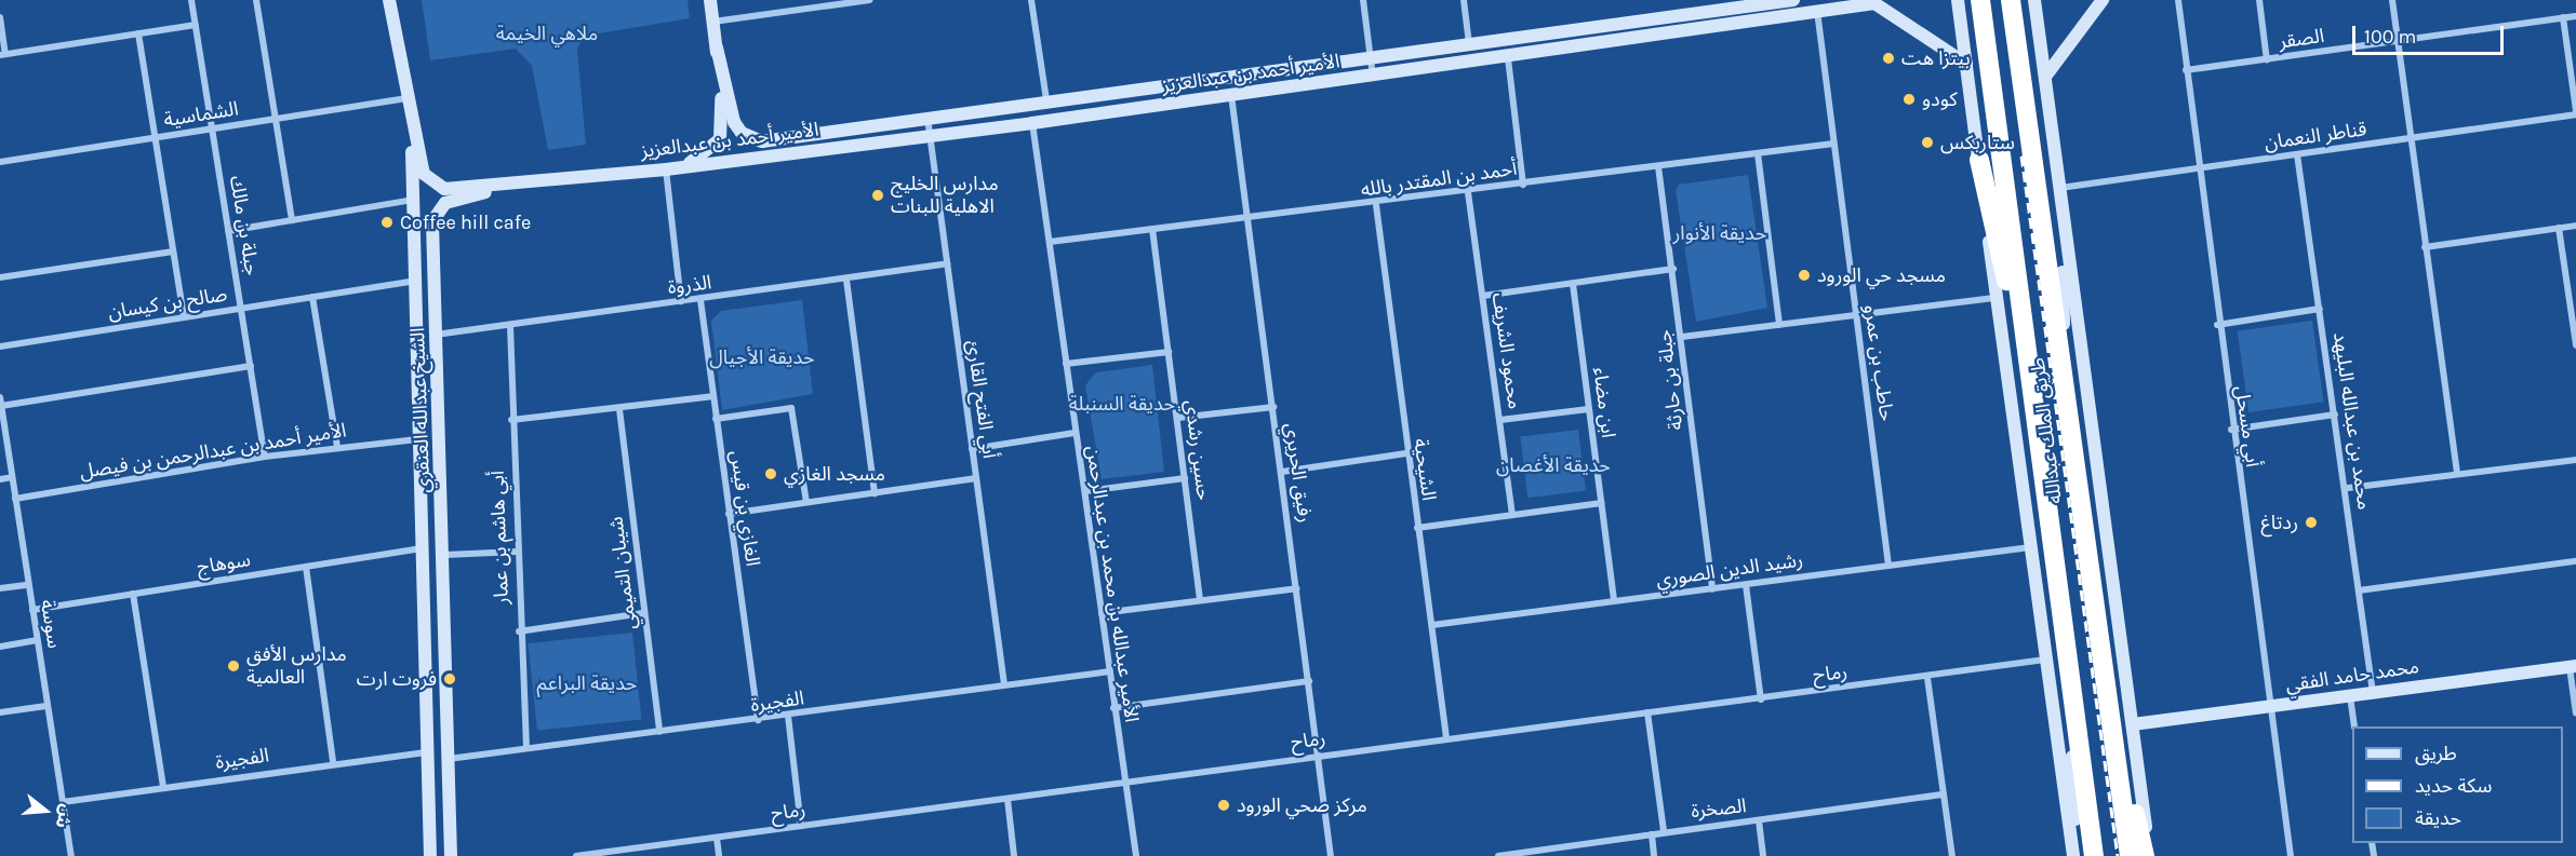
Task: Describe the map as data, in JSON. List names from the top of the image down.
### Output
{
  "streets": {
    "highway": ["طريق الملك عبدالله"],
    "street": [
      "الصقر",
      "الأمير أحمد بن عبدالعزيز",
      "الشماسية",
      "قناطر النعمان",
      "أحمد بن المقتدر بالله",
      "جبلة بن مالك",
      "الذروة",
      "صالح بن كيسان",
      "محمود الشريف",
      "حاطب بن عمرو",
      "جبلة بن حارثة",
      "أبي الفتح القارئ",
      "ابن مضاء",
      "الشيخ عبدالله العنقري",
      "محمد بن عبدالله البليهد",
      "أبي مسحل",
      "حسين رشدي",
      "الأمير أحمد بن عبدالرحمن بن فيصل",
      "الشيحية",
      "رفيق الحريري",
      "الغازي بن قيس",
      "أبي هاشم بن عمار",
      "سوهاج",
      "رشيد الدين الصوري",
      "شيبان التميمي",
      "الأمير عبدالله بن محمد بن عبدالرحمن",
      "سوسة",
      "رماح",
      "محمد حامد الفقي",
      "الفجيرة",
      "الصخرة"
    ]
  },
  "crossings": [
    ["الصقر", "أبي مسحل"],
    ["الأمير أحمد بن عبدالعزيز", "حاطب بن عمرو"],
    ["الأمير أحمد بن عبدالعزيز", "أبي الفتح القارئ"],
    ["الأمير أحمد بن عبدالعزيز", "الشيخ عبدالله العنقري"],
    ["الأمير أحمد بن عبدالعزيز", "طريق الملك عبدالله"],
    ["الأمير أحمد بن عبدالعزيز", "رفيق الحريري"],
    ["الأمير أحمد بن عبدالعزيز", "الأمير عبدالله بن محمد بن عبدالرحمن"],
    ["الشماسية", "جبلة بن مالك"],
    ["الشماسية", "الشيخ عبدالله العنقري"],
    ["قناطر النعمان", "محمد بن عبدالله البليهد"],
    ["قناطر النعمان", "أبي مسحل"],
    ["أحمد بن المقتدر بالله", "محمود الشريف"],
    ["أحمد بن المقتدر بالله", "حاطب بن عمرو"],
    ["أحمد بن المقتدر بالله", "جبلة بن حارثة"],
    ["أحمد بن المقتدر بالله", "حسين رشدي"],
    ["أحمد بن المقتدر بالله", "الشيحية"],
    ["أحمد بن المقتدر بالله", "رفيق الحريري"],
    ["أحمد بن المقتدر بالله", "الأمير عبدالله بن محمد بن عبدالرحمن"],
    ["جبلة بن مالك", "صالح بن كيسان"],
    ["جبلة بن مالك", "الأمير أحمد بن عبدالرحمن بن فيصل"],
    ["الذروة", "أبي الفتح القارئ"],
    ["الذروة", "الشيخ عبدالله العنقري"],
    ["الذروة", "الغازي بن قيس"],
    ["الذروة", "أبي هاشم بن عمار"],
    ["صالح بن كيسان", "الشيخ عبدالله العنقري"],
    ["حاطب بن عمرو", "رشيد الدين الصوري"],
    ["جبلة بن حارثة", "رشيد الدين الصوري"],
    ["أبي الفتح القارئ", "الفجيرة"],
    ["ابن مضاء", "رشيد الدين الصوري"],
    ["الشيخ عبدالله العنقري", "الأمير أحمد بن عبدالرحمن بن فيصل"],
    ["الشيخ عبدالله العنقري", "سوهاج"],
    ["الشيخ عبدالله العنقري", "الفجيرة"],
    ["محمد بن عبدالله البليهد", "محمد حامد الفقي"],
    ["أبي مسحل", "محمد حامد الفقي"],
    ["طريق الملك عبدالله", "رشيد الدين الصوري"],
    ["طريق الملك عبدالله", "رماح"],
    ["الأمير أحمد بن عبدالرحمن بن فيصل", "سوسة"],
    ["الشيحية", "رشيد الدين الصوري"],
    ["الشيحية", "رماح"],
    ["رفيق الحريري", "رماح"],
    ["الغازي بن قيس", "الفجيرة"],
    ["أبي هاشم بن عمار", "الفجيرة"],
    ["سوهاج", "سوسة"],
    ["شيبان التميمي", "الفجيرة"],
    ["الأمير عبدالله بن محمد بن عبدالرحمن", "رماح"],
    ["الأمير عبدالله بن محمد بن عبدالرحمن", "الفجيرة"],
    ["سوسة", "الفجيرة"]
  ],
  "parks": [
    "ملاهي الخيمة",
    "حديقة الأنوار",
    "حديقة الأجيال",
    "حديقة السنبلة",
    "حديقة الأغصان",
    "حديقة البراعم"
  ],
  "places": [
    "بيتزا هت",
    "كودو",
    "ستاربكس",
    "مدارس الخليج الاهلية للبنات",
    "Coffee hill cafe",
    "مسجد حي الورود",
    "مسجد الغازي",
    "ردتاغ",
    "مدارس الأفق العالمية",
    "فروت ارت",
    "مركز صحي الورود"
  ],
  "legend": ["طريق", "سكة حديد", "حديقة"],
  "scale_bar": "100 m",
  "north": "right"
}
